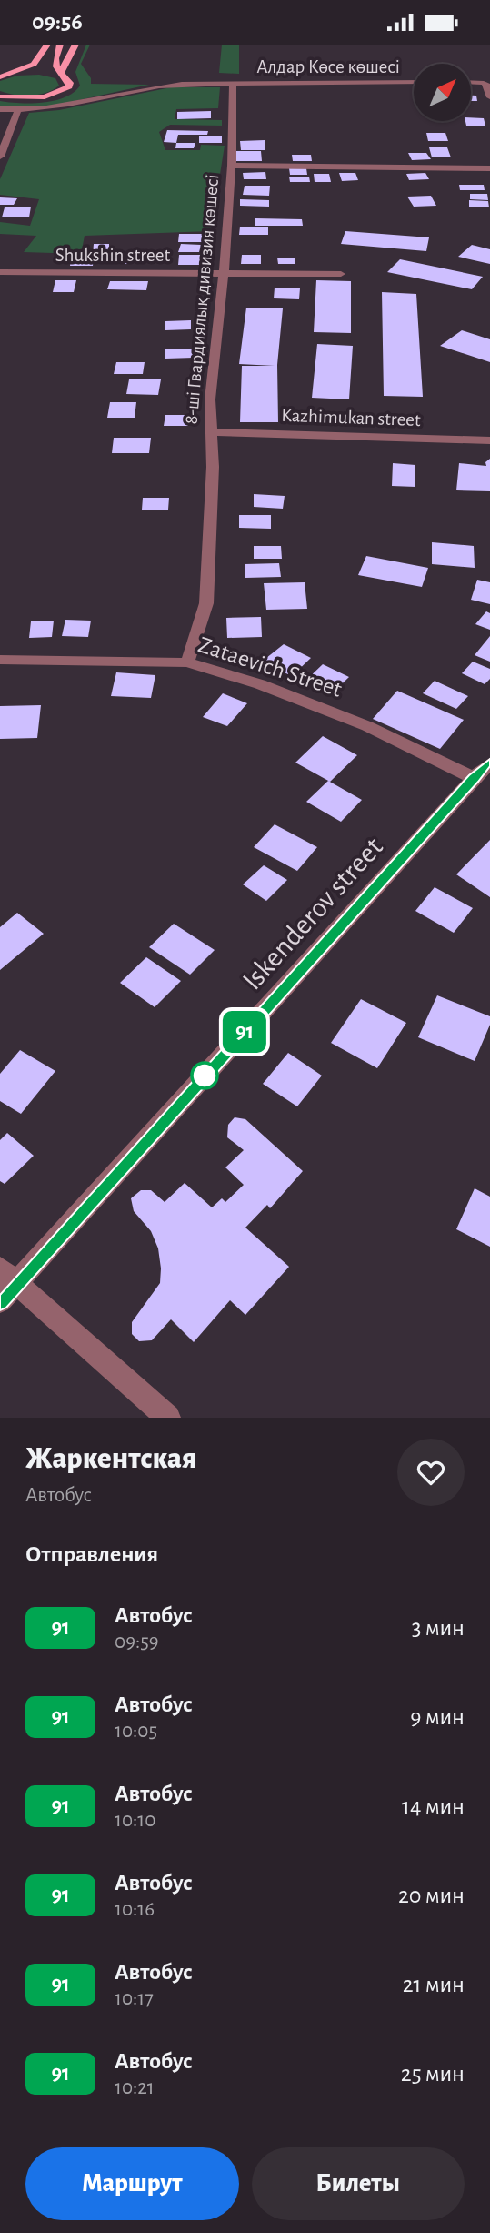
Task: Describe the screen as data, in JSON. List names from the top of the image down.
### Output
{
  "streets": {
    "street": [
      "Алдар Көсе көшесі",
      "Shukshin street",
      "8-ші Гвардиялық дивизия көшесі",
      "Kazhimukan street",
      "Zataevich Street",
      "Iskenderov street"
    ]
  },
  "crossings": [
    ["Алдар Көсе көшесі", "8-ші Гвардиялық дивизия көшесі"],
    ["Shukshin street", "8-ші Гвардиялық дивизия көшесі"],
    ["8-ші Гвардиялық дивизия көшесі", "Kazhimukan street"],
    ["8-ші Гвардиялық дивизия көшесі", "Zataevich Street"],
    ["Zataevich Street", "Iskenderov street"]
  ],
  "lines": ["bus line 91"],
  "north": "top right",
  "page": {
    "status": "09:56",
    "on_map": "91",
    "heading": [
      ["Жаркентская", "Автобус"],
      "Отправления"
    ],
    "list": [
      {
        "mark": "91",
        "name": "Автобус",
        "note": "09:59",
        "value": "3 мин"
      },
      {
        "mark": "91",
        "name": "Автобус",
        "note": "10:05",
        "value": "9 мин"
      },
      {
        "mark": "91",
        "name": "Автобус",
        "note": "10:10",
        "value": "14 мин"
      },
      {
        "mark": "91",
        "name": "Автобус",
        "note": "10:16",
        "value": "20 мин"
      },
      {
        "mark": "91",
        "name": "Автобус",
        "note": "10:17",
        "value": "21 мин"
      },
      {
        "mark": "91",
        "name": "Автобус",
        "note": "10:21",
        "value": "25 мин"
      }
    ],
    "buttons": ["Маршрут", "Билеты"]
  }
}
